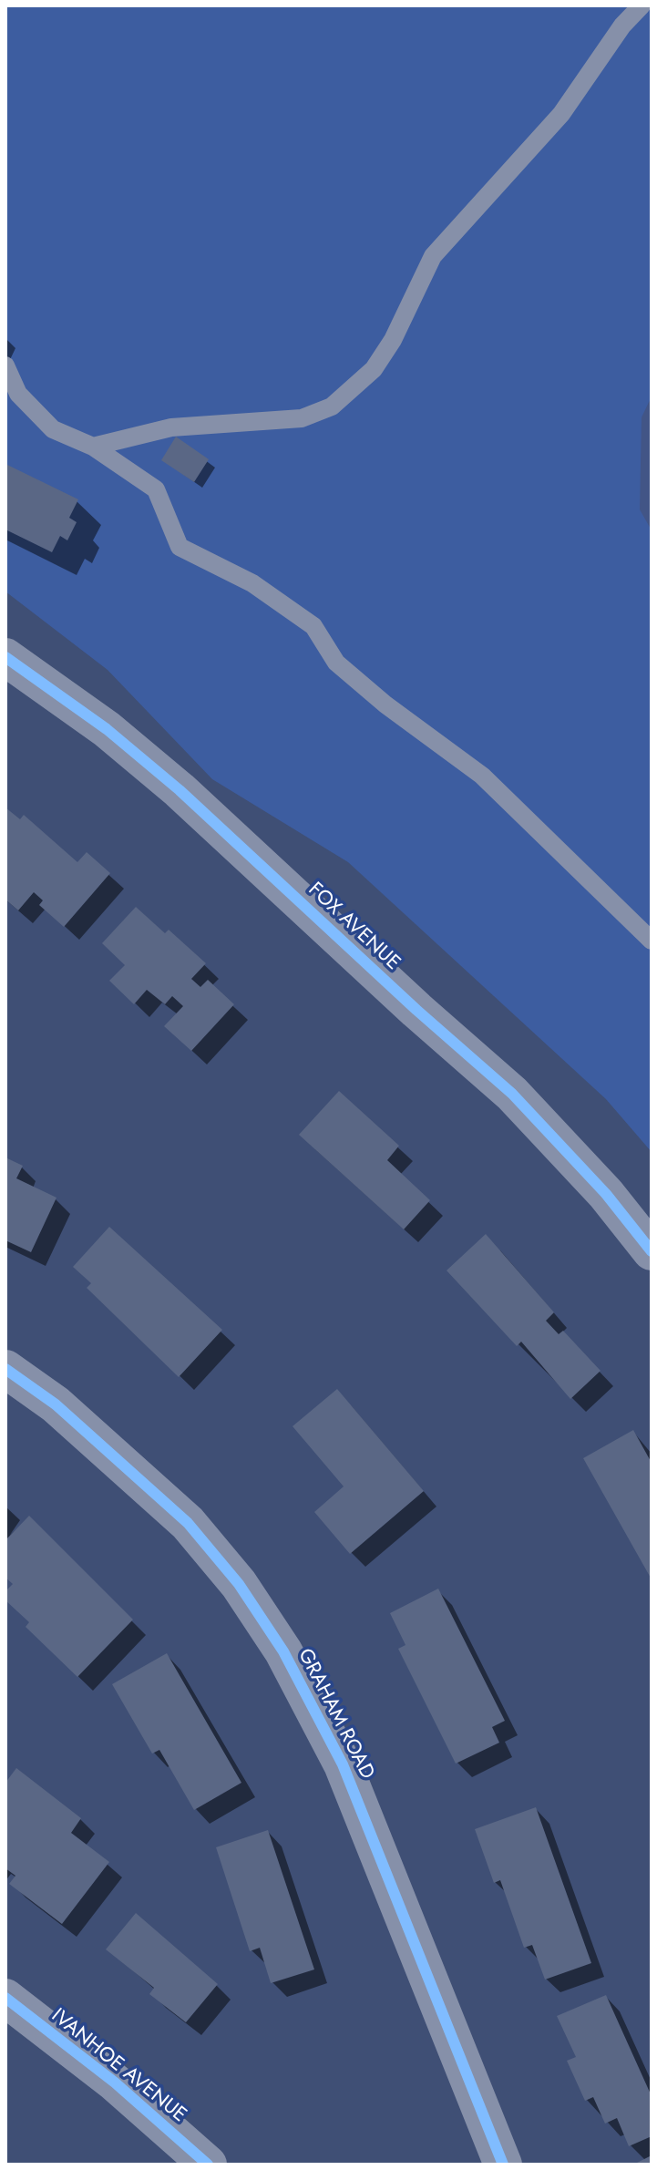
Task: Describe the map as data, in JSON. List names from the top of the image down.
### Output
{
  "streets": {
    "street": ["FOX AVENUE", "GRAHAM ROAD", "IVANHOE AVENUE"]
  }
}
